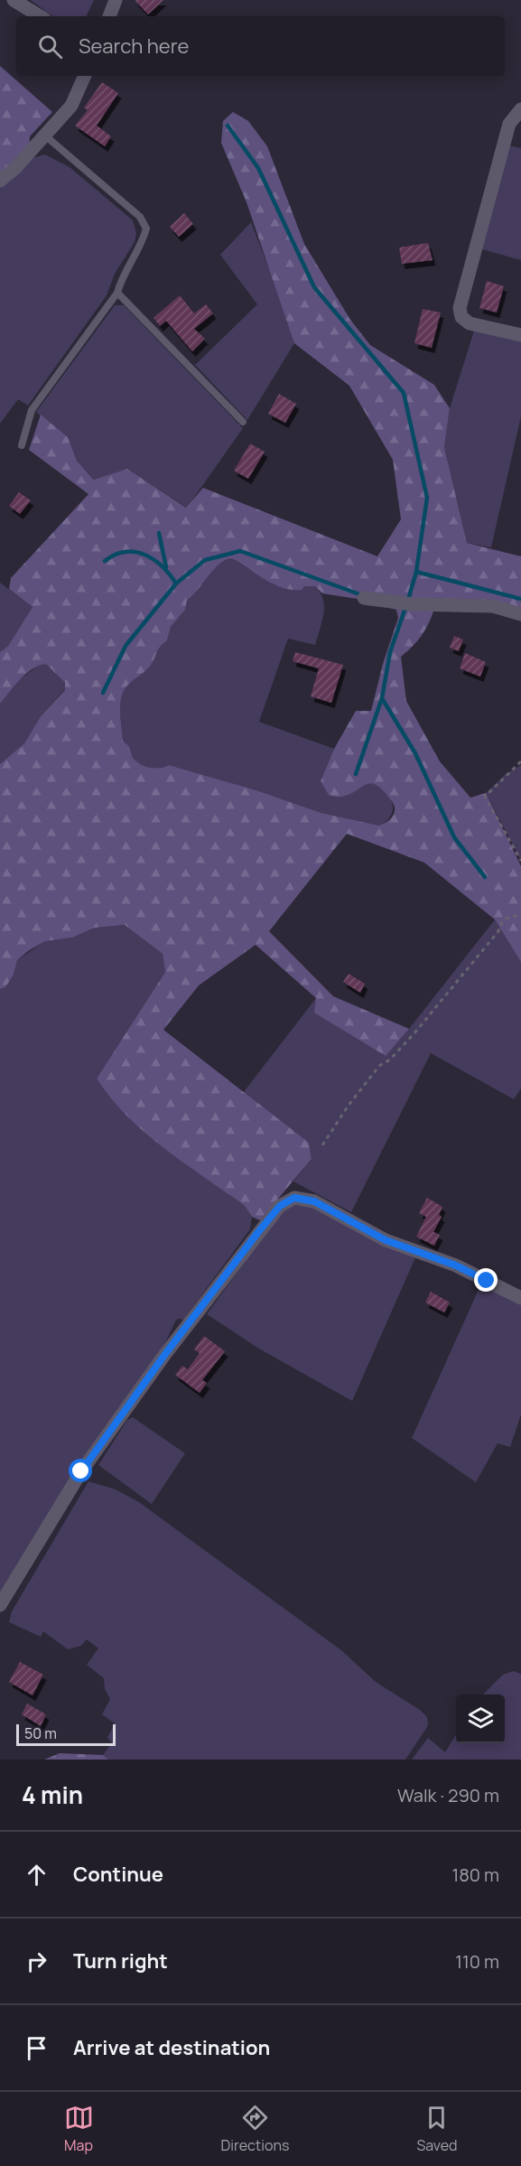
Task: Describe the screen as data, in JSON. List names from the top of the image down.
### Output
{
  "scale_bar": "50 m",
  "page": {
    "search": "Search here",
    "scale": "50 m",
    "heading": ["4 min", "Walk · 290 m"],
    "list": [
      ["Continue", "180 m"],
      ["Turn right", "110 m"],
      "Arrive at destination"
    ],
    "nav": ["Map", "Directions", "Saved"]
  }
}
